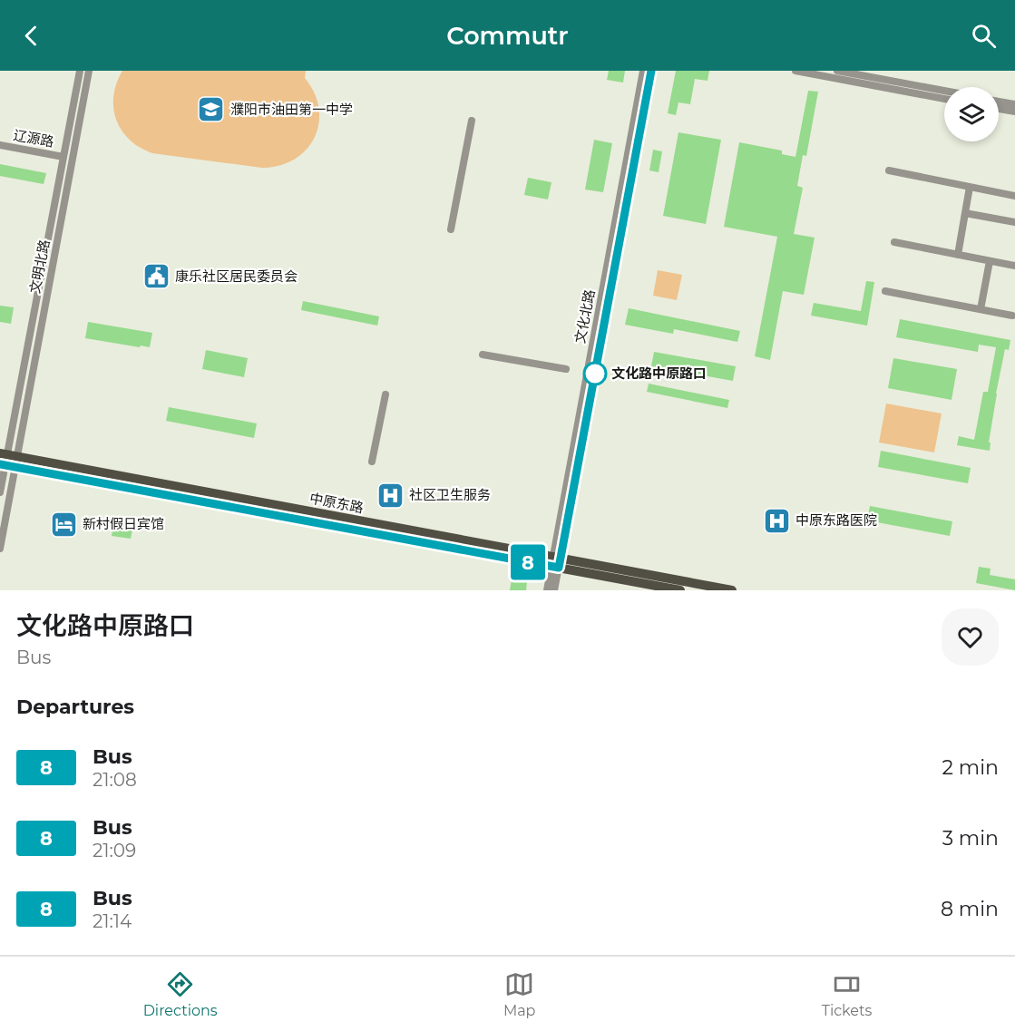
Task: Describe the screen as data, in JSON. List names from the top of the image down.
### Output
{
  "streets": {
    "main road": ["中原东路"],
    "street": ["辽源路", "文明北路", "文化北路"]
  },
  "crossings": [
    ["辽源路", "文明北路"],
    ["文明北路", "中原东路"],
    ["文化北路", "中原东路"]
  ],
  "places": {
    "school or university": ["濮阳市油田第一中学"],
    "public building": ["康乐社区居民委员会"],
    "other": ["文化路中原路口"],
    "hospital": ["社区卫生服务", "中原东路医院"],
    "hotel": ["新村假日宾馆"]
  },
  "lines": ["bus line 8"],
  "page": {
    "header": "Commutr",
    "on_map": "8",
    "heading": [
      ["文化路中原路口", "Bus"],
      "Departures"
    ],
    "list": [
      {
        "mark": "8",
        "name": "Bus",
        "note": "21:08",
        "value": "2 min"
      },
      {
        "mark": "8",
        "name": "Bus",
        "note": "21:09",
        "value": "3 min"
      },
      {
        "mark": "8",
        "name": "Bus",
        "note": "21:14",
        "value": "8 min"
      }
    ],
    "tabs": ["Directions", "Map", "Tickets"]
  }
}
